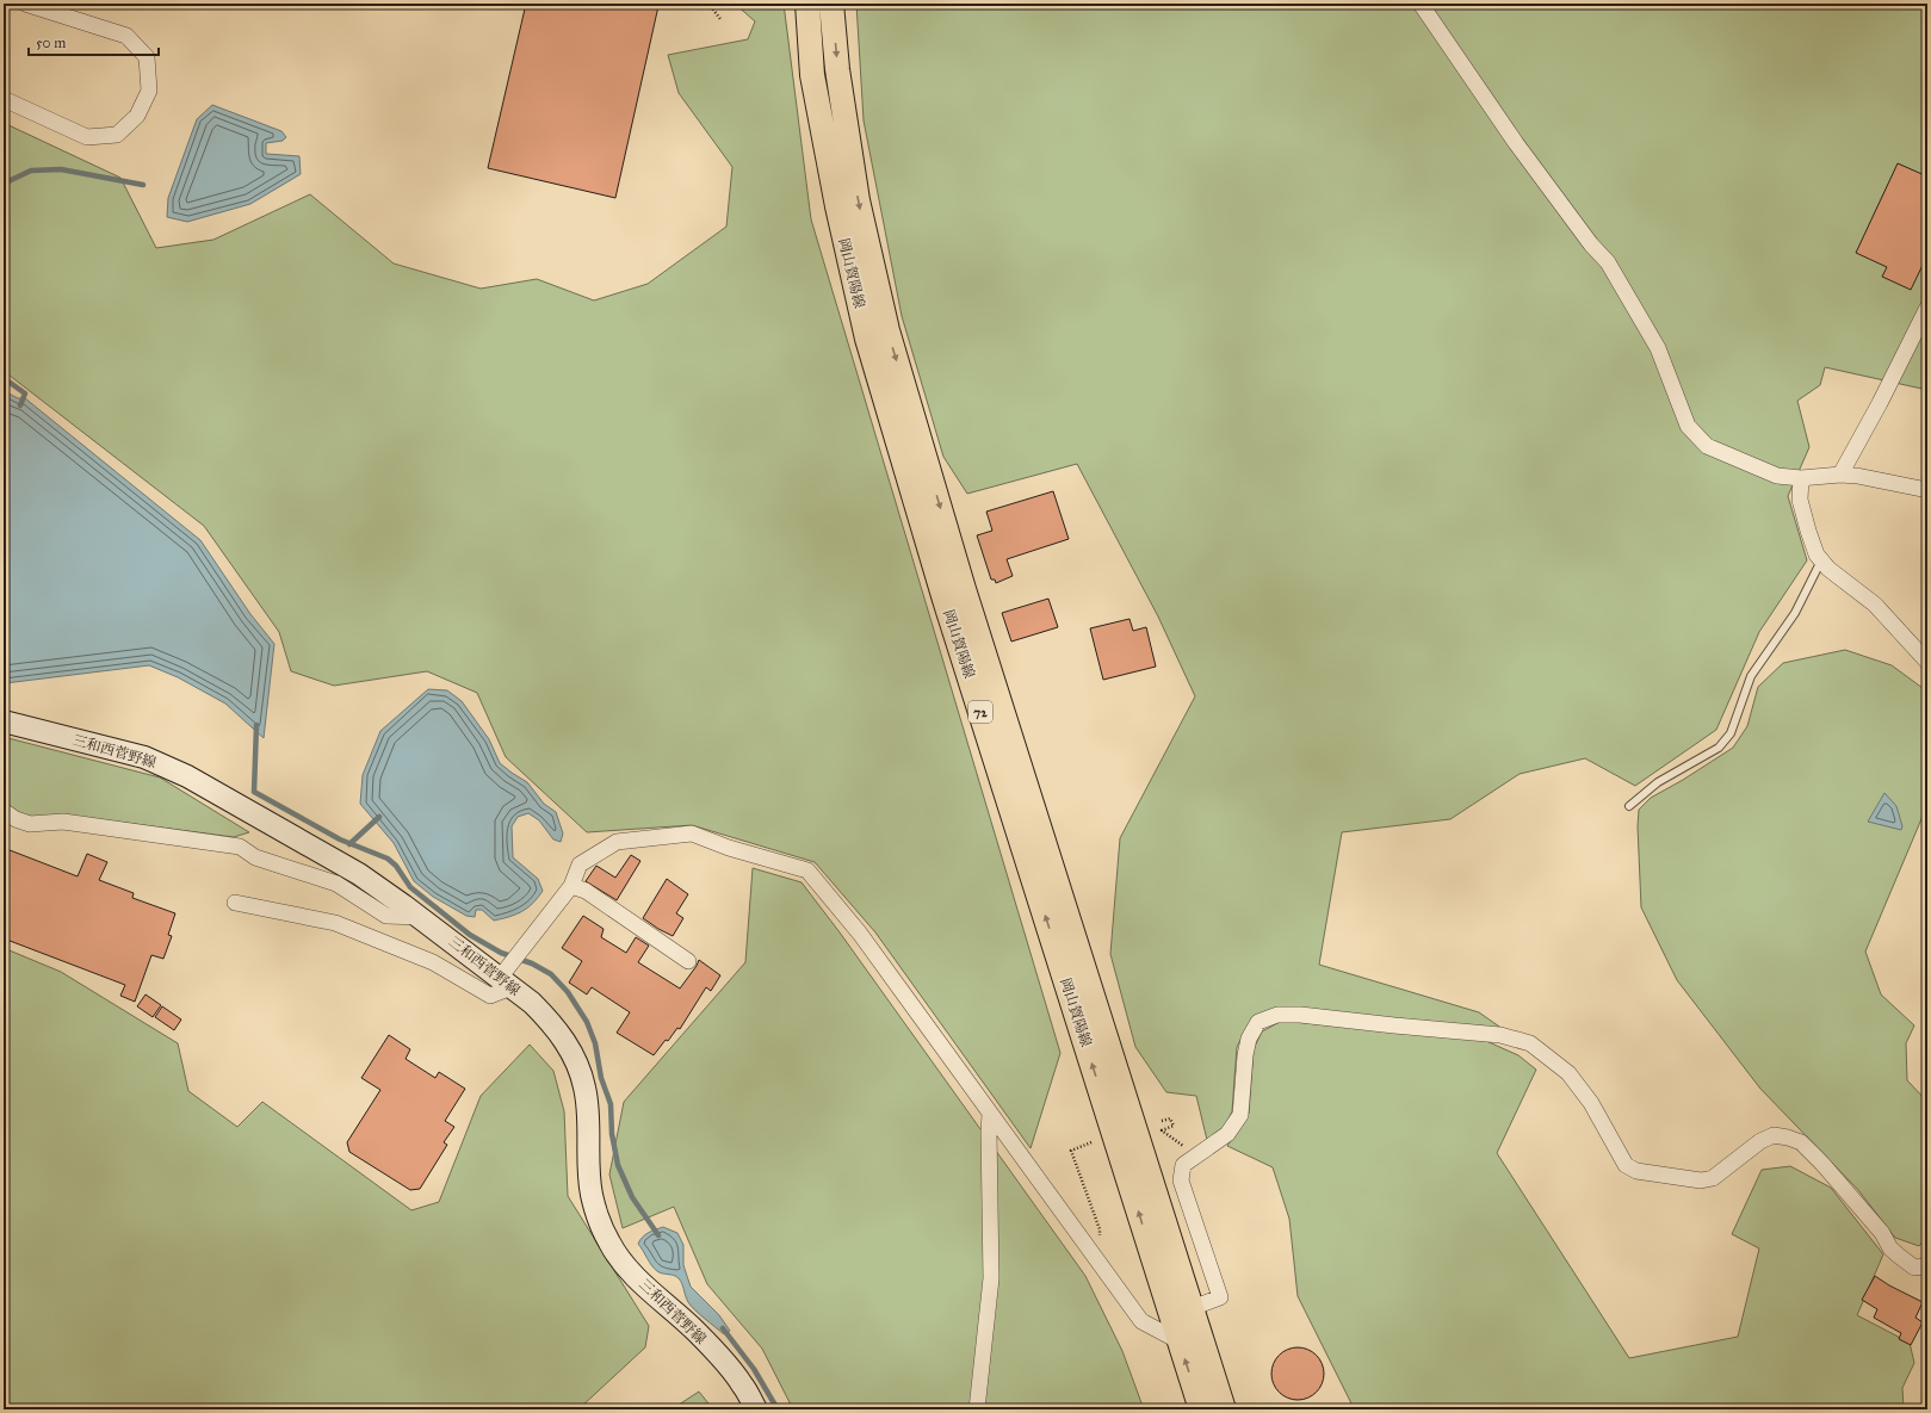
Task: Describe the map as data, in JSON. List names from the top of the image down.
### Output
{
  "streets": {
    "main road": ["岡山賀陽線", "72", "三和西菅野線"]
  },
  "scale_bar": "50 m"
}
